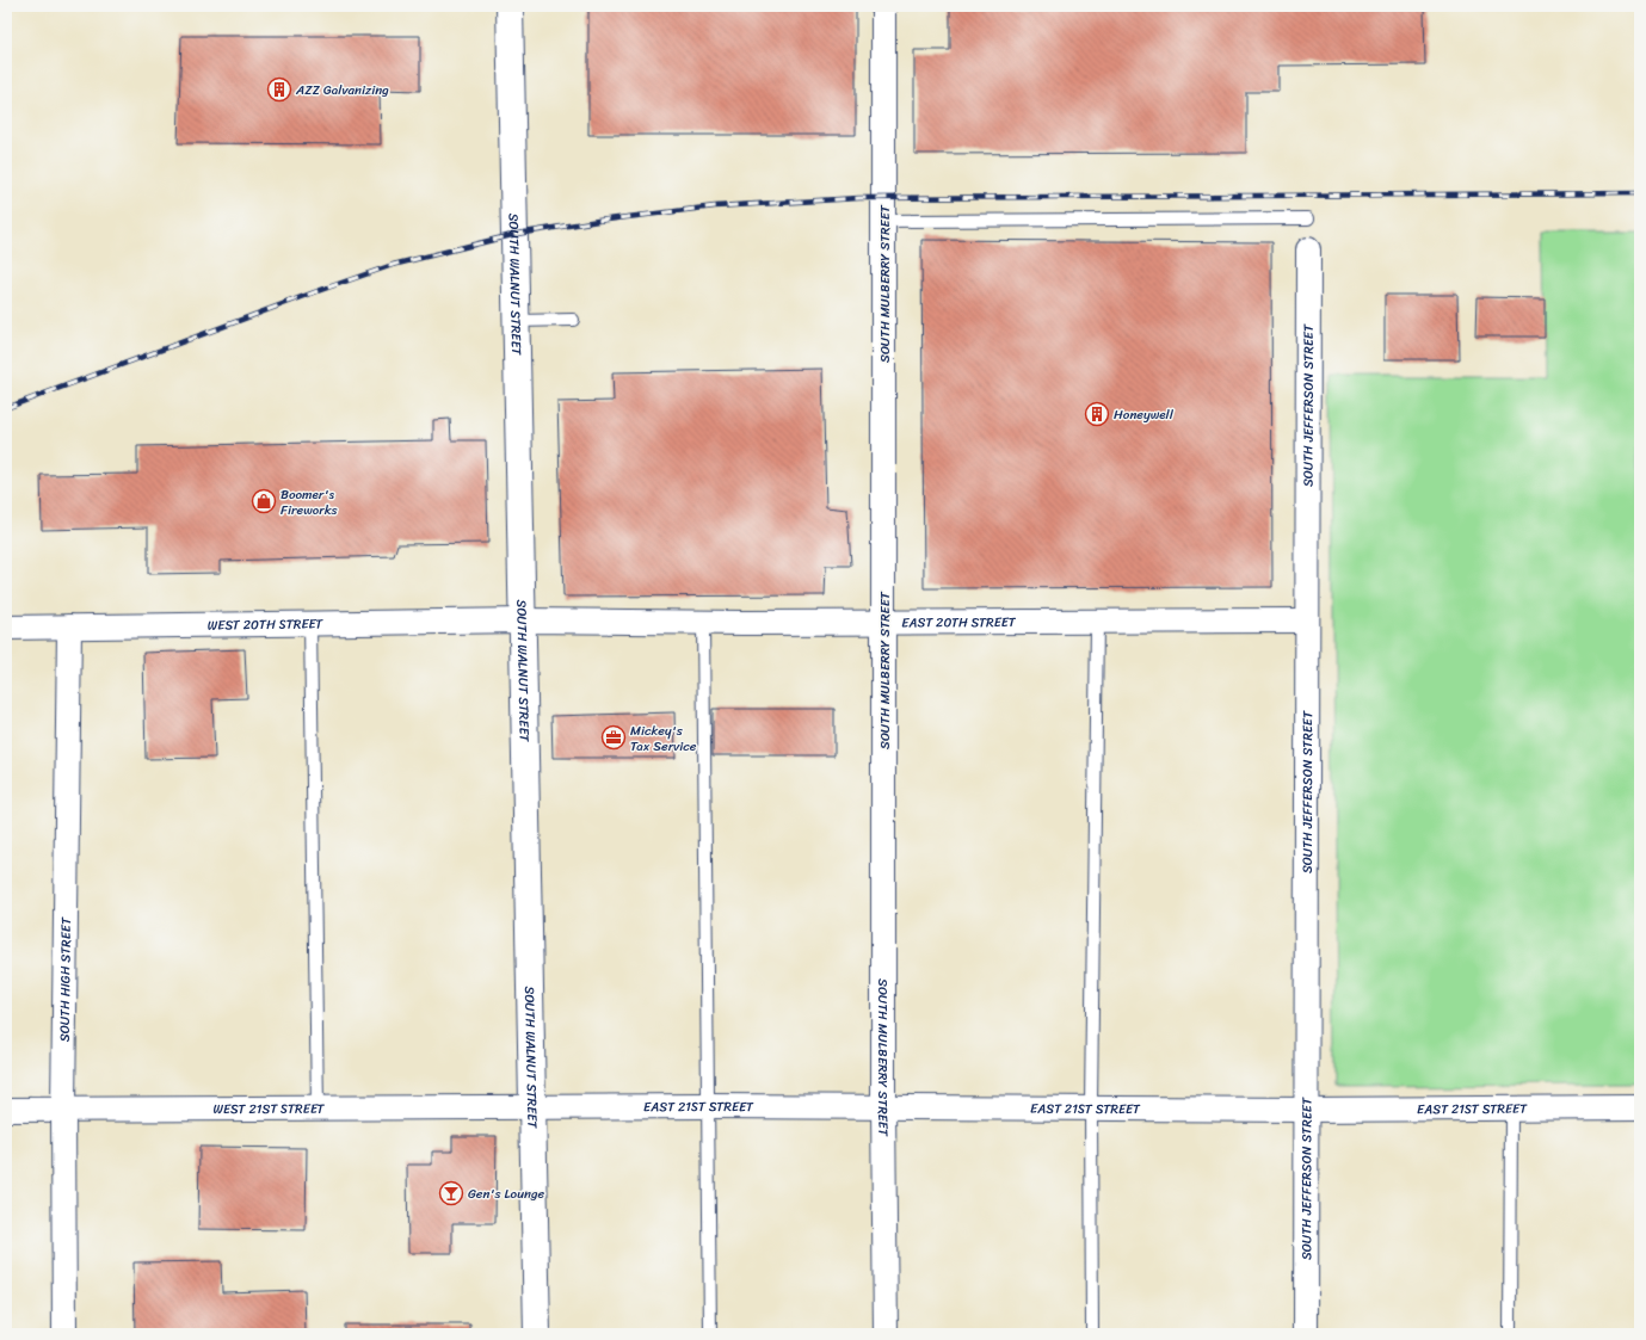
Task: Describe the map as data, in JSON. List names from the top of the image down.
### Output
{
  "streets": {
    "main road": ["SOUTH WALNUT STREET"],
    "street": [
      "SOUTH MULBERRY STREET",
      "SOUTH JEFFERSON STREET",
      "EAST 20TH STREET",
      "WEST 20TH STREET",
      "SOUTH HIGH STREET",
      "EAST 21ST STREET",
      "WEST 21ST STREET"
    ]
  },
  "crossings": [
    ["SOUTH WALNUT STREET", "EAST 20TH STREET"],
    ["SOUTH WALNUT STREET", "WEST 20TH STREET"],
    ["SOUTH WALNUT STREET", "EAST 21ST STREET"],
    ["SOUTH WALNUT STREET", "WEST 21ST STREET"],
    ["SOUTH MULBERRY STREET", "EAST 20TH STREET"],
    ["SOUTH MULBERRY STREET", "EAST 21ST STREET"],
    ["SOUTH JEFFERSON STREET", "EAST 20TH STREET"],
    ["SOUTH JEFFERSON STREET", "EAST 21ST STREET"],
    ["EAST 20TH STREET", "WEST 20TH STREET"],
    ["WEST 20TH STREET", "SOUTH HIGH STREET"],
    ["SOUTH HIGH STREET", "WEST 21ST STREET"],
    ["EAST 21ST STREET", "WEST 21ST STREET"]
  ],
  "places": {
    "building": ["AZZ Galvanizing", "Honeywell"],
    "shop": ["Boomer's Fireworks"],
    "office": ["Mickey's Tax Service"],
    "bar": ["Gen's Lounge"]
  }
}
